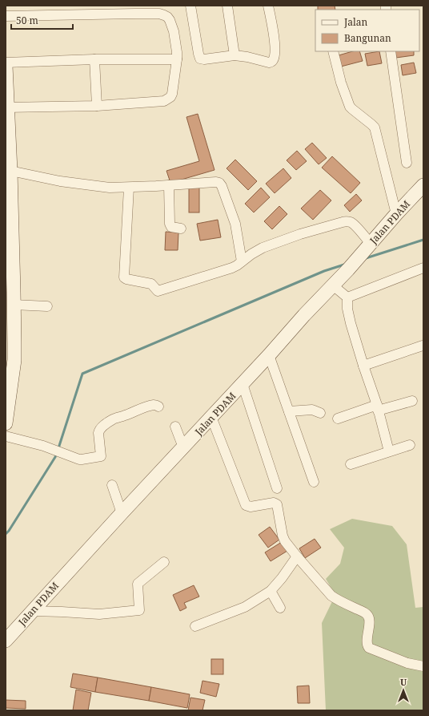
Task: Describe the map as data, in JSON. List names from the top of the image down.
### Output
{
  "streets": {
    "street": ["Jalan PDAM"]
  },
  "legend": ["Jalan", "Bangunan"],
  "scale_bar": "50 m",
  "north": "top"
}
